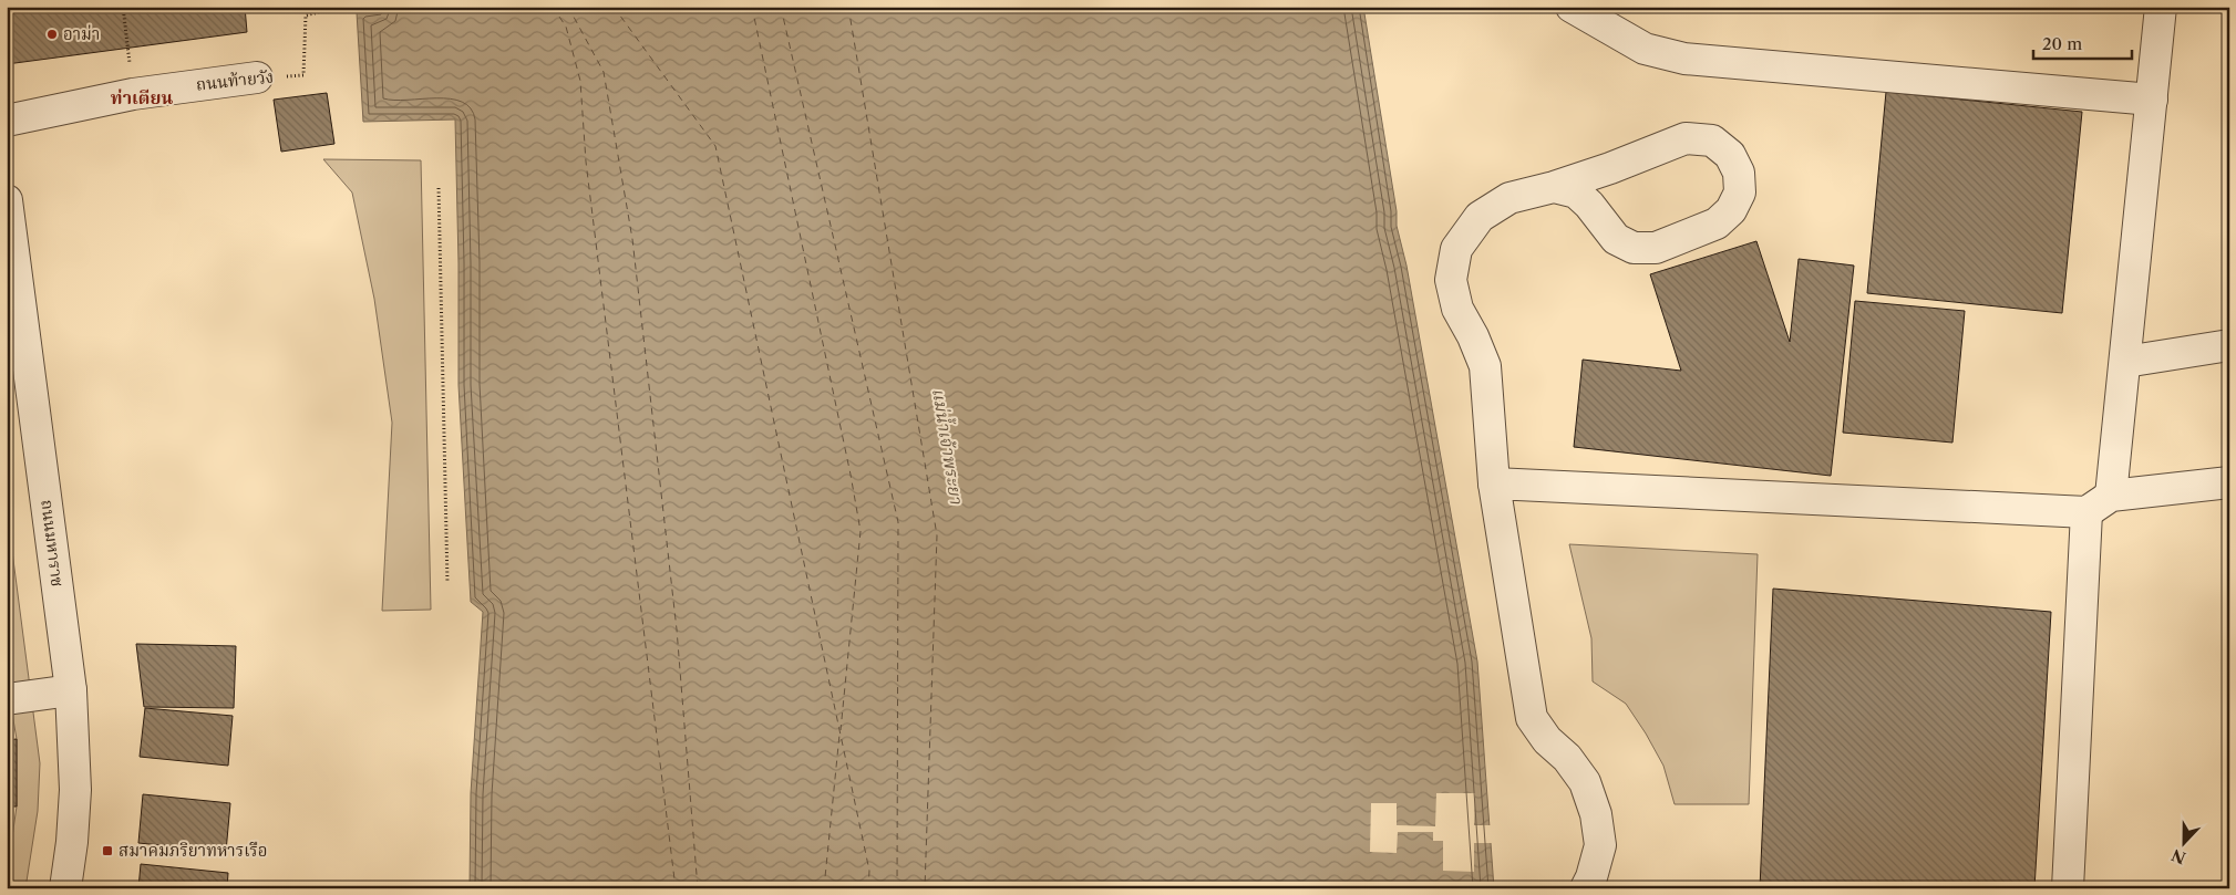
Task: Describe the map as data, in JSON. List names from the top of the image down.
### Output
{
  "streets": {
    "street": ["ถนนท้ายวัง", "ถนนมหาราช"]
  },
  "districts": ["ท่าเตียน"],
  "water": ["แม่น้ำเจ้าพระยา"],
  "places": {
    "other": ["อาม่า"],
    "transit": ["สมาคมภริยาทหารเรือ"]
  },
  "scale_bar": "20 m",
  "north": "bottom"
}
